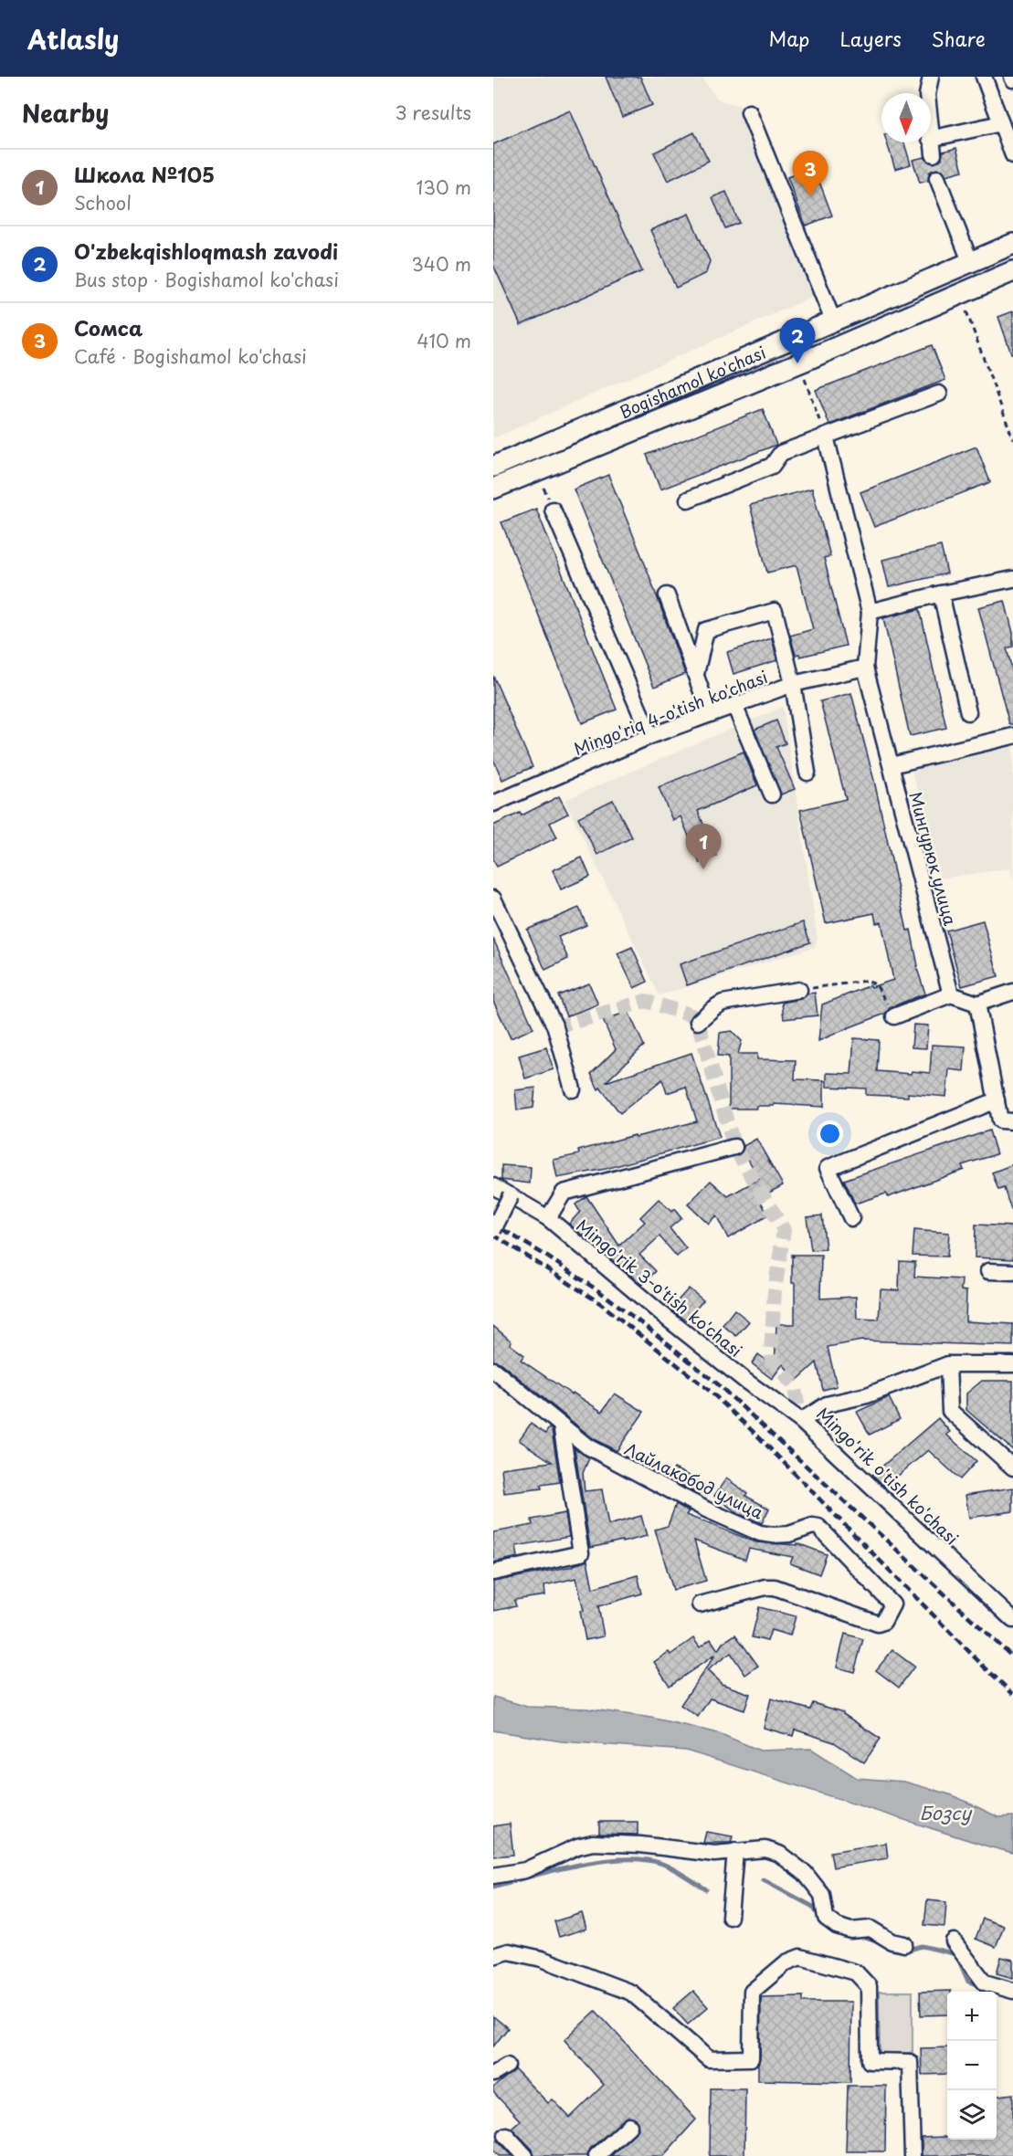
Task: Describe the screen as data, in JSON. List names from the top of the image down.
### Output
{
  "streets": {
    "main road": ["Bogishamol ko'chasi"],
    "street": [
      "Mingo'riq 4-o'tish ko'chasi",
      "Мингурюк улица",
      "Mingo'rik 3-o'tish ko'chasi",
      "Mingo'rik o'tish ko'chasi",
      "Лайлакобод улица"
    ]
  },
  "crossings": [
    ["Mingo'riq 4-o'tish ko'chasi", "Мингурюк улица"],
    ["Mingo'rik 3-o'tish ko'chasi", "Mingo'rik o'tish ko'chasi"]
  ],
  "water": ["Бозсу"],
  "north": "bottom",
  "page": {
    "header": "Atlasly",
    "nav": ["Map", "Layers", "Share"],
    "heading": ["Nearby", "3 results"],
    "list": [
      {
        "mark": "1",
        "name": "Школа №105",
        "note": "School",
        "value": "130 m"
      },
      {
        "mark": "2",
        "name": "O'zbekqishloqmash zavodi",
        "note": "Bus stop · Bogishamol ko'chasi",
        "value": "340 m"
      },
      {
        "mark": "3",
        "name": "Сомса",
        "note": "Café · Bogishamol ko'chasi",
        "value": "410 m"
      }
    ],
    "pins": ["3", "2", "1"],
    "map_buttons": ["+", "−"]
  }
}
